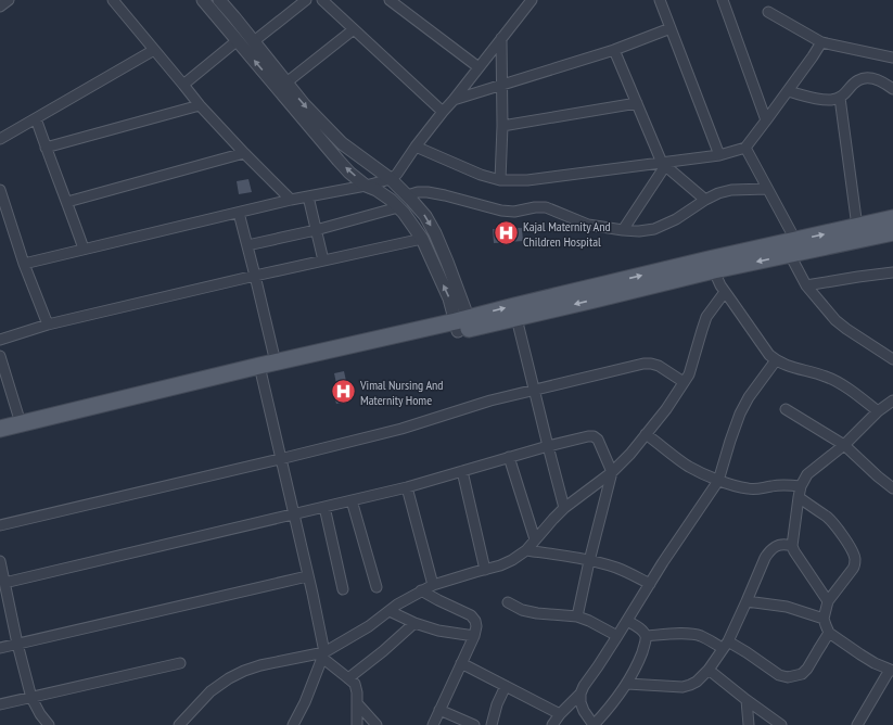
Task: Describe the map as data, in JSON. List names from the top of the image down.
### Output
{
  "places": {
    "hospital": ["Kajal Maternity And Children Hospital", "Vimal Nursing And Maternity Home"]
  }
}
